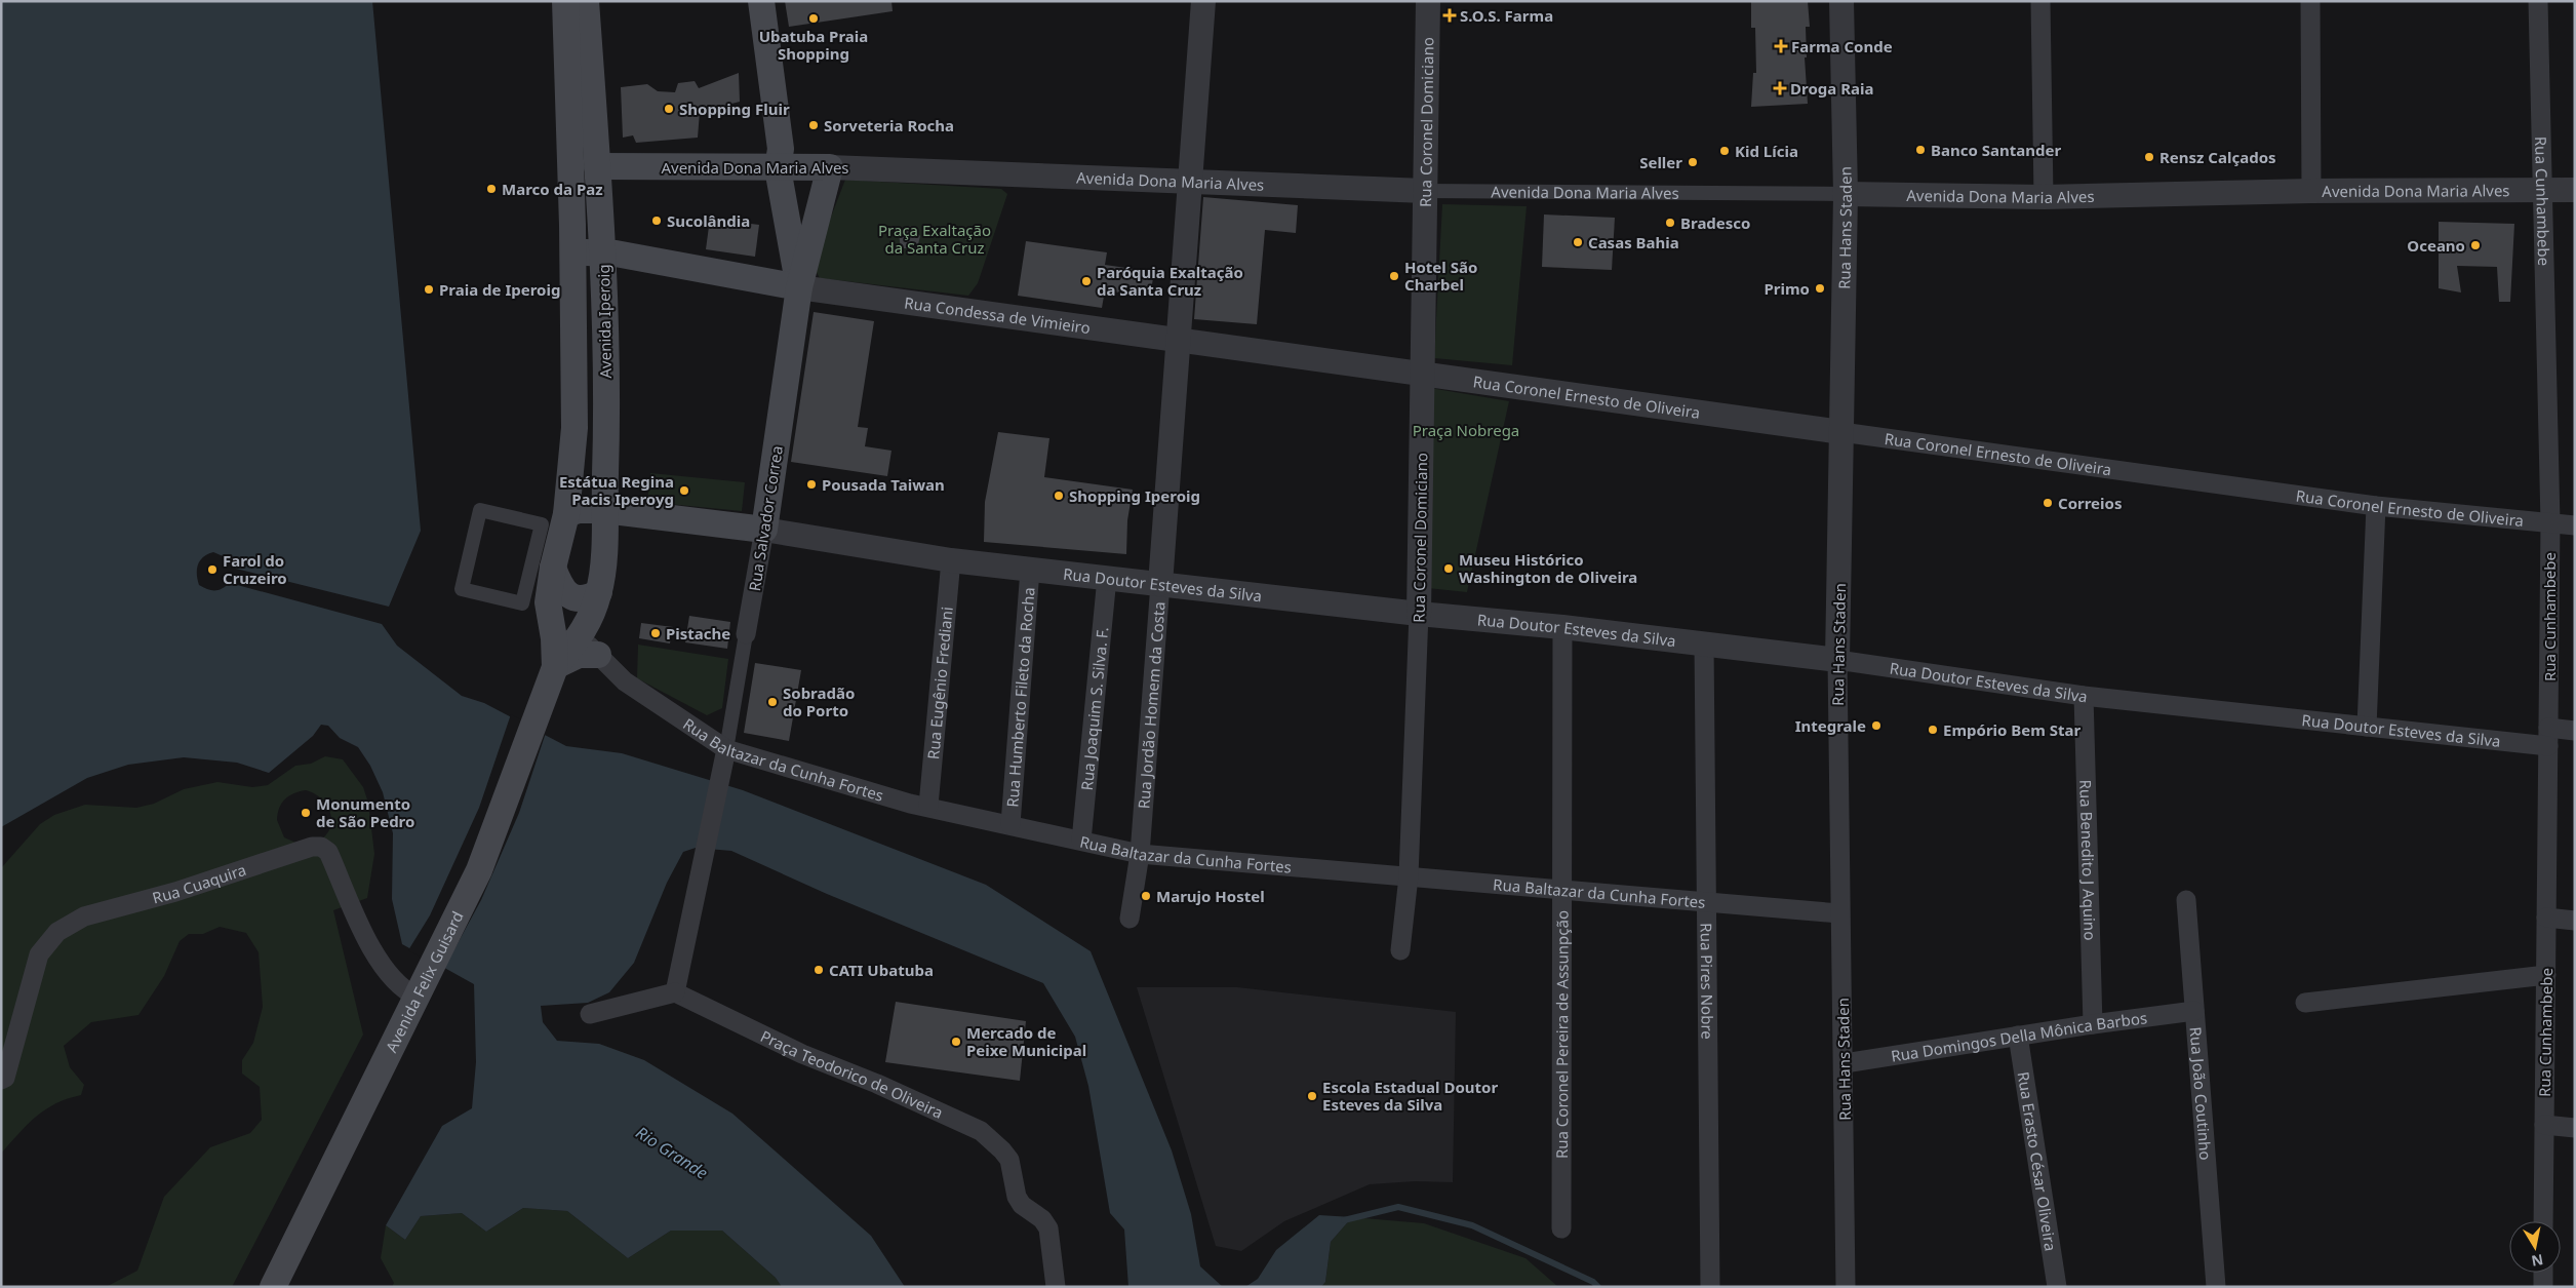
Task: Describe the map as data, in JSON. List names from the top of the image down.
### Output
{
  "streets": {
    "main road": [
      "Avenida Dona Maria Alves",
      "Rua Condessa de Vimieiro",
      "Avenida Iperoig",
      "Rua Salvador Correa",
      "Rua Doutor Esteves da Silva",
      "Avenida Felix Guisard"
    ],
    "street": [
      "Rua Coronel Domiciano",
      "Rua Cunhambebe",
      "Rua Hans Staden",
      "Rua Coronel Ernesto de Oliveira",
      "Rua Eugênio Frediani",
      "Rua Humberto Fileto da Rocha",
      "Rua Jordão Homem da Costa",
      "Rua Joaquim S. Silva. F.",
      "Rua Baltazar da Cunha Fortes",
      "Rua Benedito J Aquino",
      "Rua Cuaquira",
      "Rua Pires Nobre",
      "Rua Coronel Pereira de Assunpção",
      "Rua Domingos Della Mônica Barbos",
      "Praça Teodorico de Oliveira",
      "Rua João Coutinho",
      "Rua Erasto César Oliveira"
    ]
  },
  "crossings": [
    ["Rua Coronel Domiciano", "Avenida Dona Maria Alves"],
    ["Rua Coronel Domiciano", "Rua Condessa de Vimieiro"],
    ["Rua Coronel Domiciano", "Rua Coronel Ernesto de Oliveira"],
    ["Rua Coronel Domiciano", "Rua Doutor Esteves da Silva"],
    ["Rua Coronel Domiciano", "Rua Baltazar da Cunha Fortes"],
    ["Avenida Dona Maria Alves", "Rua Cunhambebe"],
    ["Avenida Dona Maria Alves", "Rua Hans Staden"],
    ["Avenida Dona Maria Alves", "Avenida Iperoig"],
    ["Avenida Dona Maria Alves", "Rua Salvador Correa"],
    ["Avenida Dona Maria Alves", "Rua Jordão Homem da Costa"],
    ["Rua Cunhambebe", "Rua Coronel Ernesto de Oliveira"],
    ["Rua Cunhambebe", "Rua Doutor Esteves da Silva"],
    ["Rua Hans Staden", "Rua Coronel Ernesto de Oliveira"],
    ["Rua Hans Staden", "Rua Doutor Esteves da Silva"],
    ["Rua Hans Staden", "Rua Baltazar da Cunha Fortes"],
    ["Rua Hans Staden", "Rua Domingos Della Mônica Barbos"],
    ["Rua Condessa de Vimieiro", "Avenida Iperoig"],
    ["Rua Condessa de Vimieiro", "Rua Coronel Ernesto de Oliveira"],
    ["Rua Condessa de Vimieiro", "Rua Salvador Correa"],
    ["Rua Condessa de Vimieiro", "Rua Jordão Homem da Costa"],
    ["Avenida Iperoig", "Rua Doutor Esteves da Silva"],
    ["Avenida Iperoig", "Rua Baltazar da Cunha Fortes"],
    ["Avenida Iperoig", "Avenida Felix Guisard"],
    ["Rua Salvador Correa", "Rua Doutor Esteves da Silva"],
    ["Rua Salvador Correa", "Rua Baltazar da Cunha Fortes"],
    ["Rua Doutor Esteves da Silva", "Rua Eugênio Frediani"],
    ["Rua Doutor Esteves da Silva", "Rua Humberto Fileto da Rocha"],
    ["Rua Doutor Esteves da Silva", "Rua Jordão Homem da Costa"],
    ["Rua Doutor Esteves da Silva", "Rua Joaquim S. Silva. F."],
    ["Rua Doutor Esteves da Silva", "Rua Benedito J Aquino"],
    ["Rua Doutor Esteves da Silva", "Rua Pires Nobre"],
    ["Rua Doutor Esteves da Silva", "Rua Coronel Pereira de Assunpção"],
    ["Rua Eugênio Frediani", "Rua Baltazar da Cunha Fortes"],
    ["Rua Humberto Fileto da Rocha", "Rua Baltazar da Cunha Fortes"],
    ["Rua Jordão Homem da Costa", "Rua Baltazar da Cunha Fortes"],
    ["Rua Joaquim S. Silva. F.", "Rua Baltazar da Cunha Fortes"],
    ["Rua Baltazar da Cunha Fortes", "Rua Pires Nobre"],
    ["Rua Baltazar da Cunha Fortes", "Avenida Felix Guisard"],
    ["Rua Baltazar da Cunha Fortes", "Rua Coronel Pereira de Assunpção"],
    ["Rua Benedito J Aquino", "Rua Domingos Della Mônica Barbos"],
    ["Rua Cuaquira", "Avenida Felix Guisard"],
    ["Rua Domingos Della Mônica Barbos", "Rua João Coutinho"],
    ["Rua Domingos Della Mônica Barbos", "Rua Erasto César Oliveira"]
  ],
  "water": ["Rio Grande"],
  "parks": ["Praça Exaltação da Santa Cruz", "Praça Nobrega"],
  "places": {
    "health": ["S.O.S. Farma", "Farma Conde", "Droga Raia"],
    "other": [
      "Ubatuba Praia Shopping",
      "Shopping Fluir",
      "Sorveteria Rocha",
      "Banco Santander",
      "Kid Lícia",
      "Rensz Calçados",
      "Seller",
      "Marco da Paz",
      "Sucolândia",
      "Bradesco",
      "Casas Bahia",
      "Oceano",
      "Hotel São Charbel",
      "Paróquia Exaltação da Santa Cruz",
      "Primo",
      "Praia de Iperoig",
      "Pousada Taiwan",
      "Estátua Regina Pacis Iperoyg",
      "Shopping Iperoig",
      "Correios",
      "Museu Histórico Washington de Oliveira",
      "Farol do Cruzeiro",
      "Pistache",
      "Sobradão do Porto",
      "Integrale",
      "Empório Bem Star",
      "Monumento de São Pedro",
      "Marujo Hostel",
      "CATI Ubatuba",
      "Mercado de Peixe Municipal",
      "Escola Estadual Doutor Esteves da Silva"
    ]
  },
  "north": "bottom"
}
